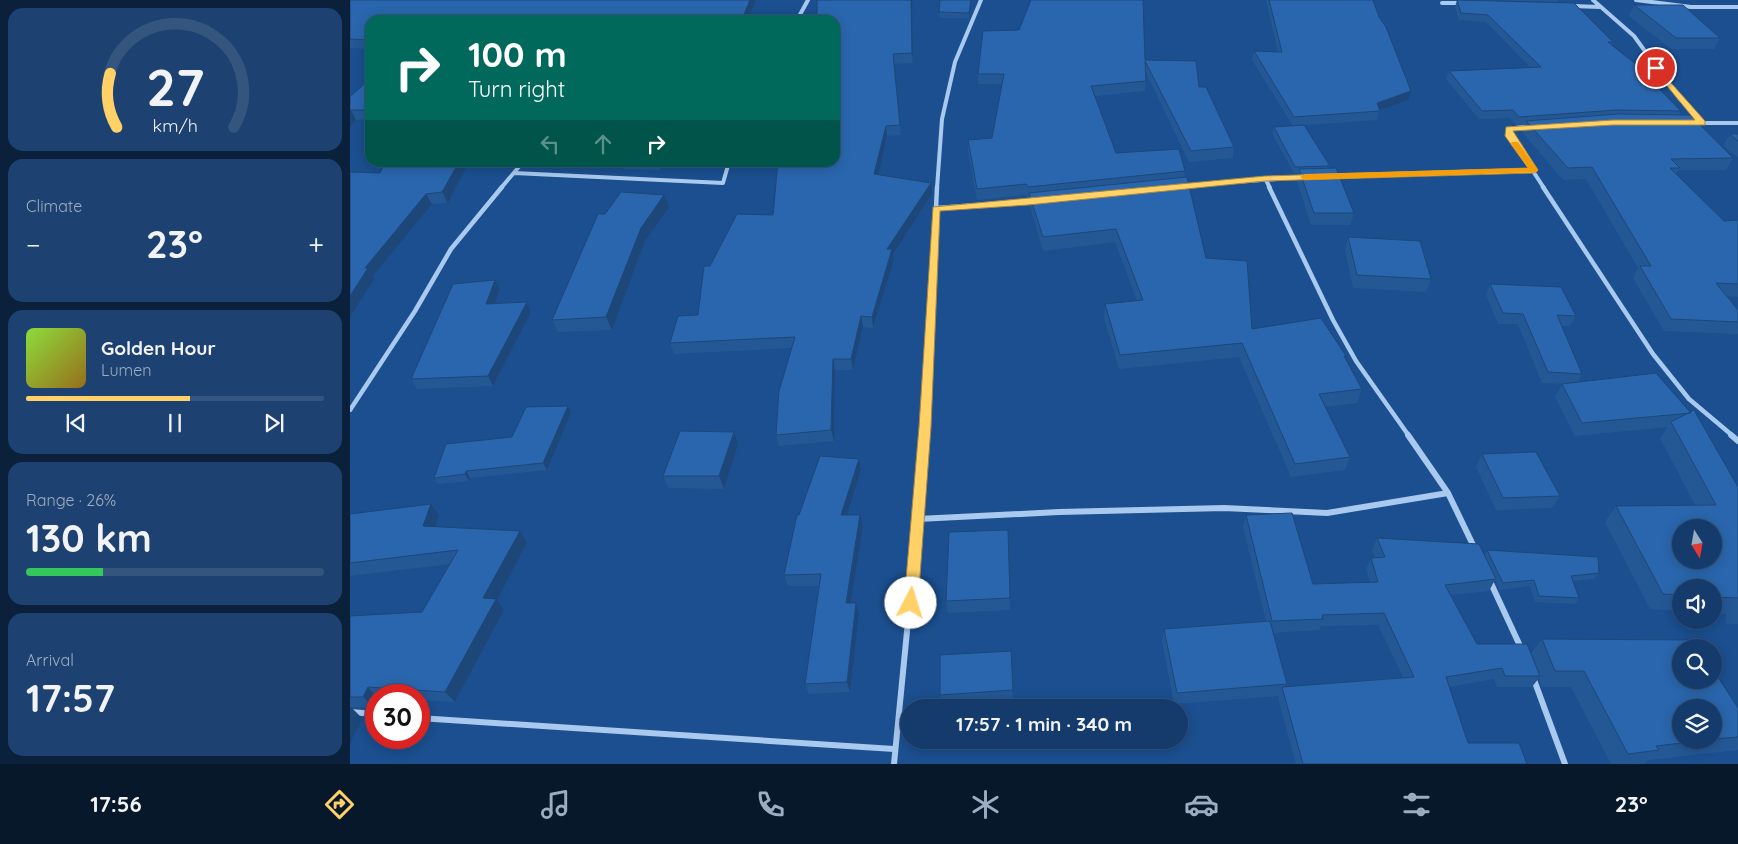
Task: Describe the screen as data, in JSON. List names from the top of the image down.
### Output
{
  "north": "bottom",
  "page": {
    "turn": ["100 m", "Turn right"],
    "tile": [
      "Climate",
      ["Range · 26%", "130 km"],
      ["Arrival", "17:57"]
    ],
    "heat": ["−", "23°", "+"],
    "song": ["Golden Hour", "Lumen"],
    "limit": "30",
    "trip": "17:57 · 1 min · 340 m",
    "tabs": ["17:56", "23°"],
    "gauge": ["27", "km/h"]
  }
}
